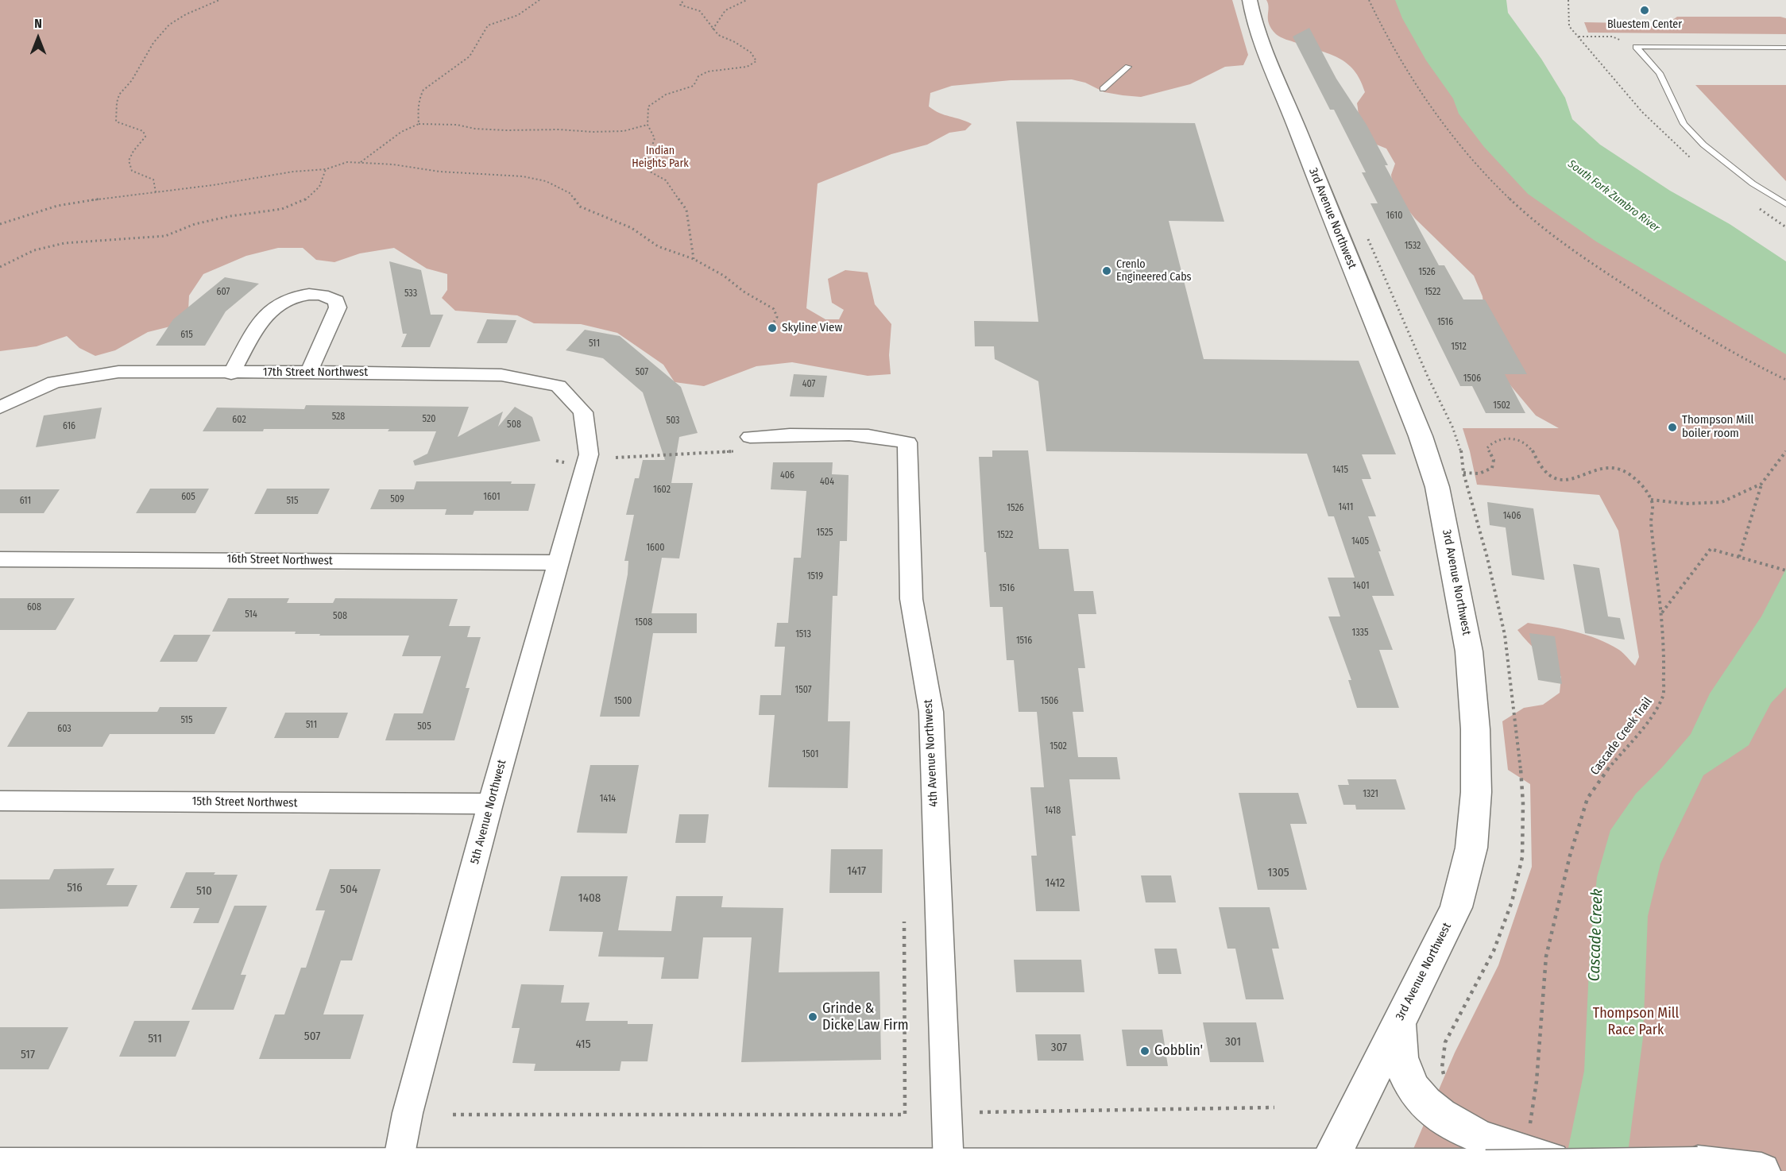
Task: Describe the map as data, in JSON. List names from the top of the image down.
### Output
{
  "streets": {
    "main road": ["3rd Avenue Northwest"],
    "street": [
      "17th Street Northwest",
      "16th Street Northwest",
      "4th Avenue Northwest",
      "15th Street Northwest",
      "5th Avenue Northwest"
    ],
    "path": ["Cascade Creek Trail"]
  },
  "crossings": [
    ["17th Street Northwest", "5th Avenue Northwest"],
    ["16th Street Northwest", "5th Avenue Northwest"],
    ["15th Street Northwest", "5th Avenue Northwest"]
  ],
  "water": ["South Fork Zumbro River", "Cascade Creek"],
  "parks": ["Indian Heights Park", "Thompson Mill Race Park"],
  "places": [
    "Bluestem Center",
    "Crenlo Engineered Cabs",
    "Skyline View",
    "Thompson Mill boiler room",
    "Grinde & Dicke Law Firm",
    "Gobblin'"
  ],
  "house_numbers": [
    "1610",
    "1532",
    "1526",
    "607",
    "1522",
    "533",
    "1516",
    "615",
    "511",
    "1512",
    "507",
    "1506",
    "407",
    "1502",
    "528",
    "520",
    "602",
    "503",
    "508",
    "616",
    "1415",
    "406",
    "404",
    "1602",
    "605",
    "1601",
    "509",
    "611",
    "515",
    "1411",
    "1526",
    "1406",
    "1525",
    "1522",
    "1405",
    "1600",
    "1519",
    "1401",
    "1516",
    "608",
    "514",
    "508",
    "1508",
    "1335",
    "1513",
    "1516",
    "1507",
    "1500",
    "1506",
    "515",
    "511",
    "505",
    "603",
    "1502",
    "1501",
    "1321",
    "1414",
    "1418",
    "1417",
    "1305",
    "1412",
    "516",
    "504",
    "510",
    "1408",
    "507",
    "511",
    "301",
    "415",
    "307",
    "517"
  ],
  "north": "top"
}
